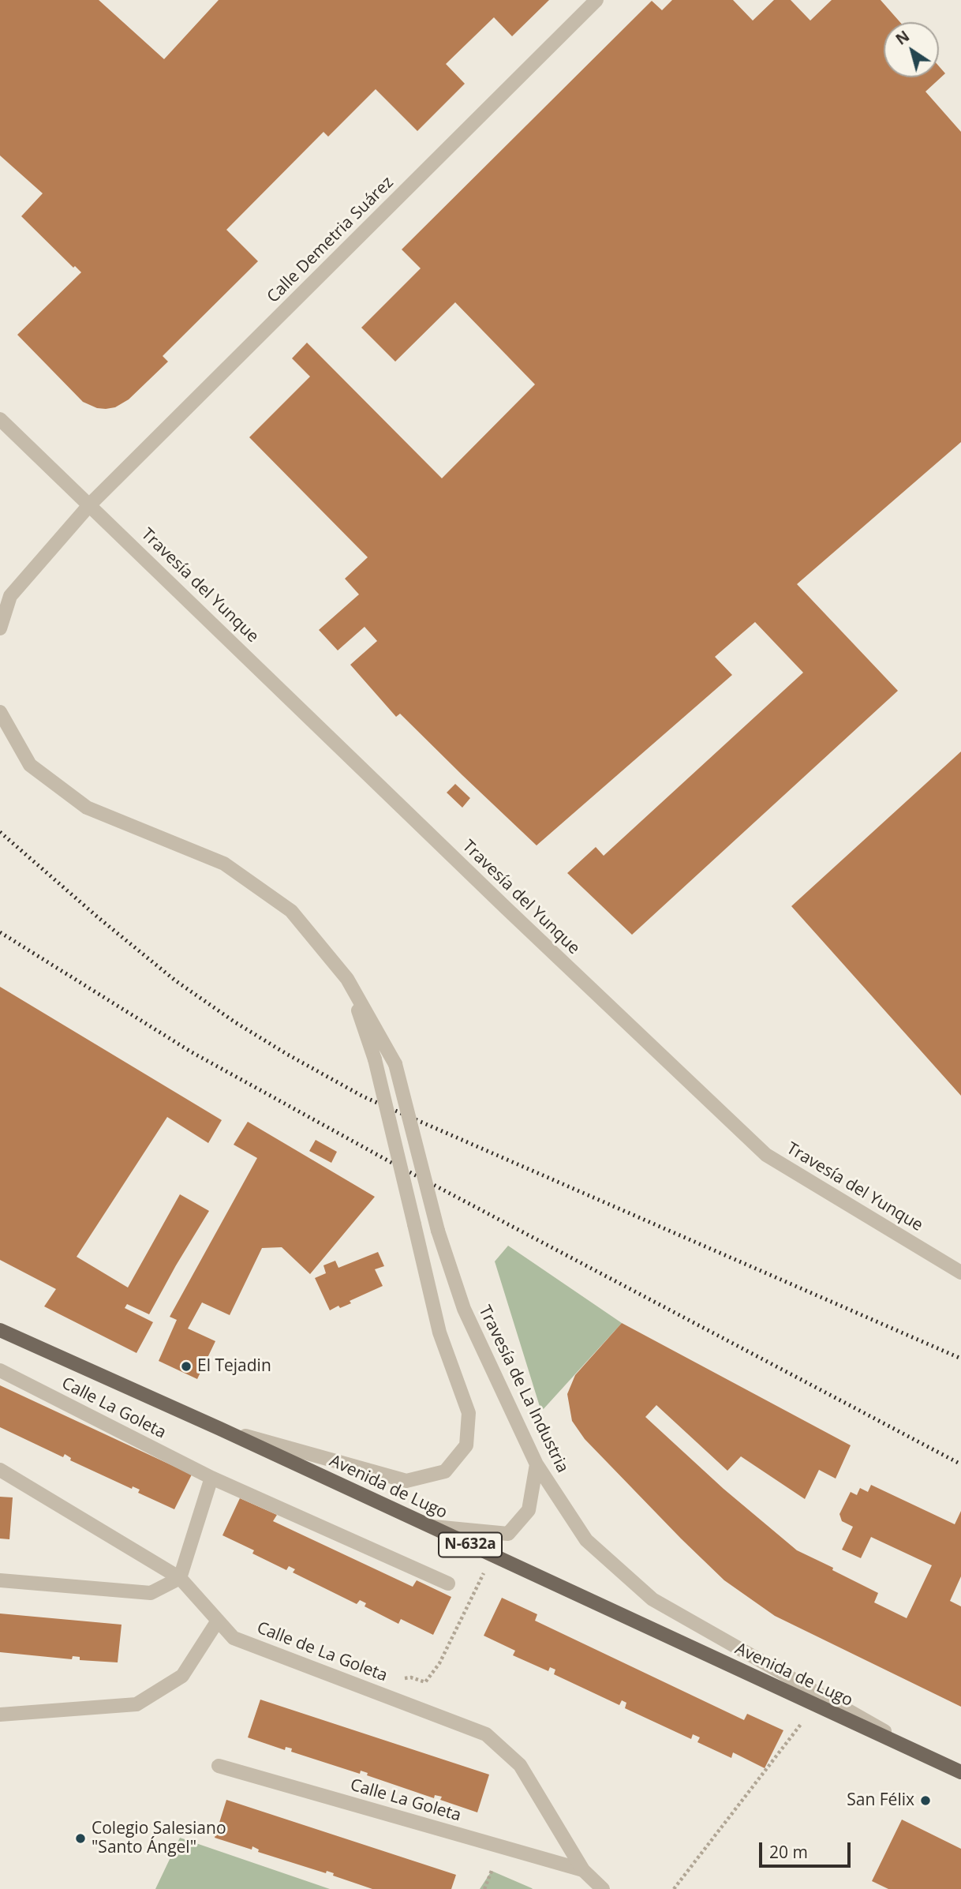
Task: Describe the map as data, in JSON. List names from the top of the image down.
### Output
{
  "streets": {
    "main road": ["Avenida de Lugo", "N-632a"],
    "street": [
      "Calle Demetria Suárez",
      "Travesía del Yunque",
      "Travesía de La Industria",
      "Calle La Goleta",
      "Calle de La Goleta"
    ]
  },
  "crossings": [
    ["Calle Demetria Suárez", "Travesía del Yunque"],
    ["Travesía de La Industria", "Avenida de Lugo"],
    ["Travesía de La Industria", "N-632a"],
    ["Calle La Goleta", "Calle de La Goleta"],
    ["Avenida de Lugo", "N-632a"]
  ],
  "places": ["El Tejadin", "San Félix", "Colegio Salesiano \"Santo Ángel\""],
  "scale_bar": "20 m",
  "north": "top left"
}
